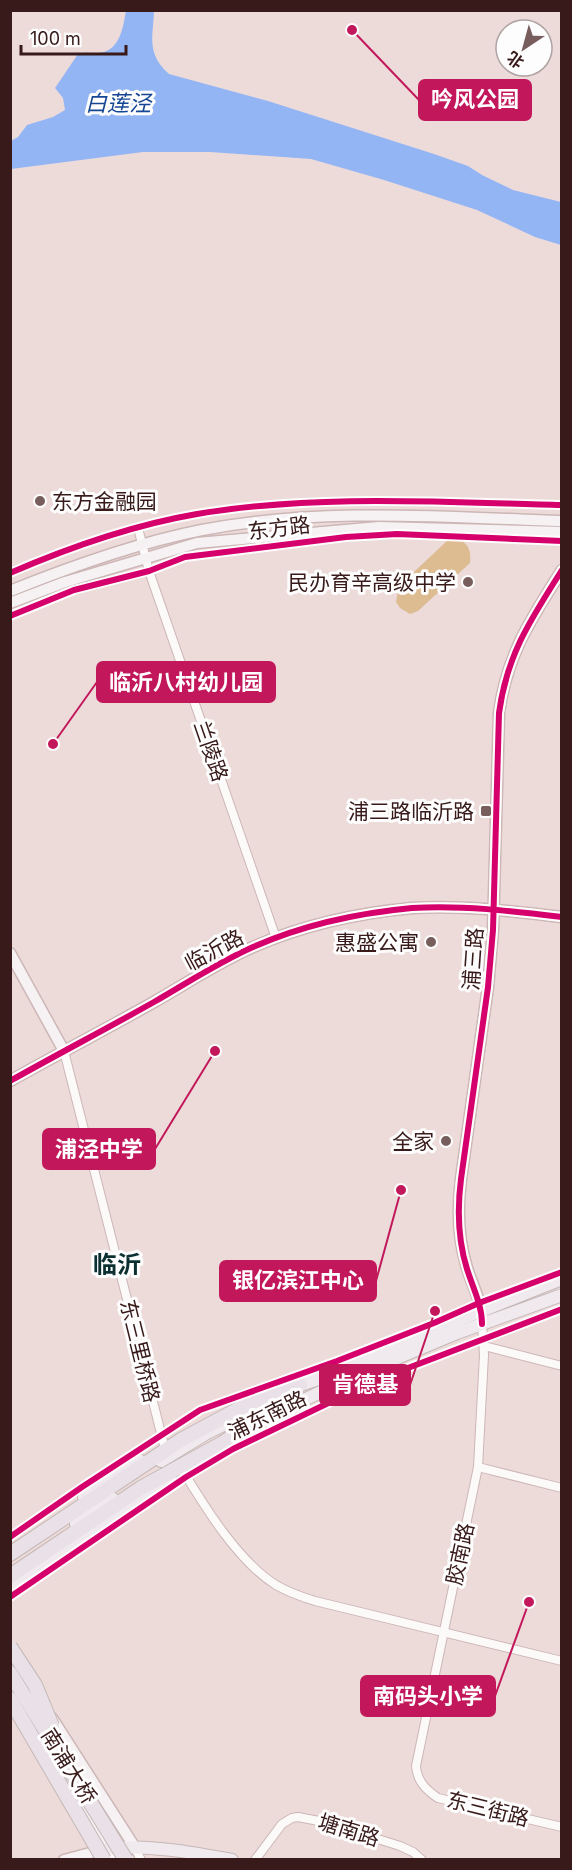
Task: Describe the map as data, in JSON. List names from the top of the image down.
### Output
{
  "streets": {
    "highway": ["南浦大桥"],
    "main road": [
      "东方路",
      "临沂路",
      "浦三路",
      "东三里桥路",
      "浦东南路"
    ],
    "street": [
      "兰陵路",
      "胶南路",
      "东三街路",
      "塘南路"
    ]
  },
  "crossings": [
    ["东方路", "兰陵路"],
    ["兰陵路", "临沂路"],
    ["临沂路", "浦三路"],
    ["临沂路", "东三里桥路"],
    ["浦三路", "浦东南路"],
    ["浦三路", "胶南路"],
    ["东三里桥路", "浦东南路"],
    ["浦东南路", "胶南路"],
    ["胶南路", "东三街路"]
  ],
  "districts": ["临沂"],
  "water": ["白莲泾"],
  "places": {
    "other": [
      "吟风公园",
      "东方金融园",
      "民办育辛高级中学",
      "临沂八村幼儿园",
      "惠盛公寓",
      "浦泾中学",
      "全家",
      "银亿滨江中心",
      "肯德基",
      "南码头小学"
    ],
    "transit": ["浦三路临沂路"]
  },
  "scale_bar": "100 m",
  "north": "bottom left"
}
